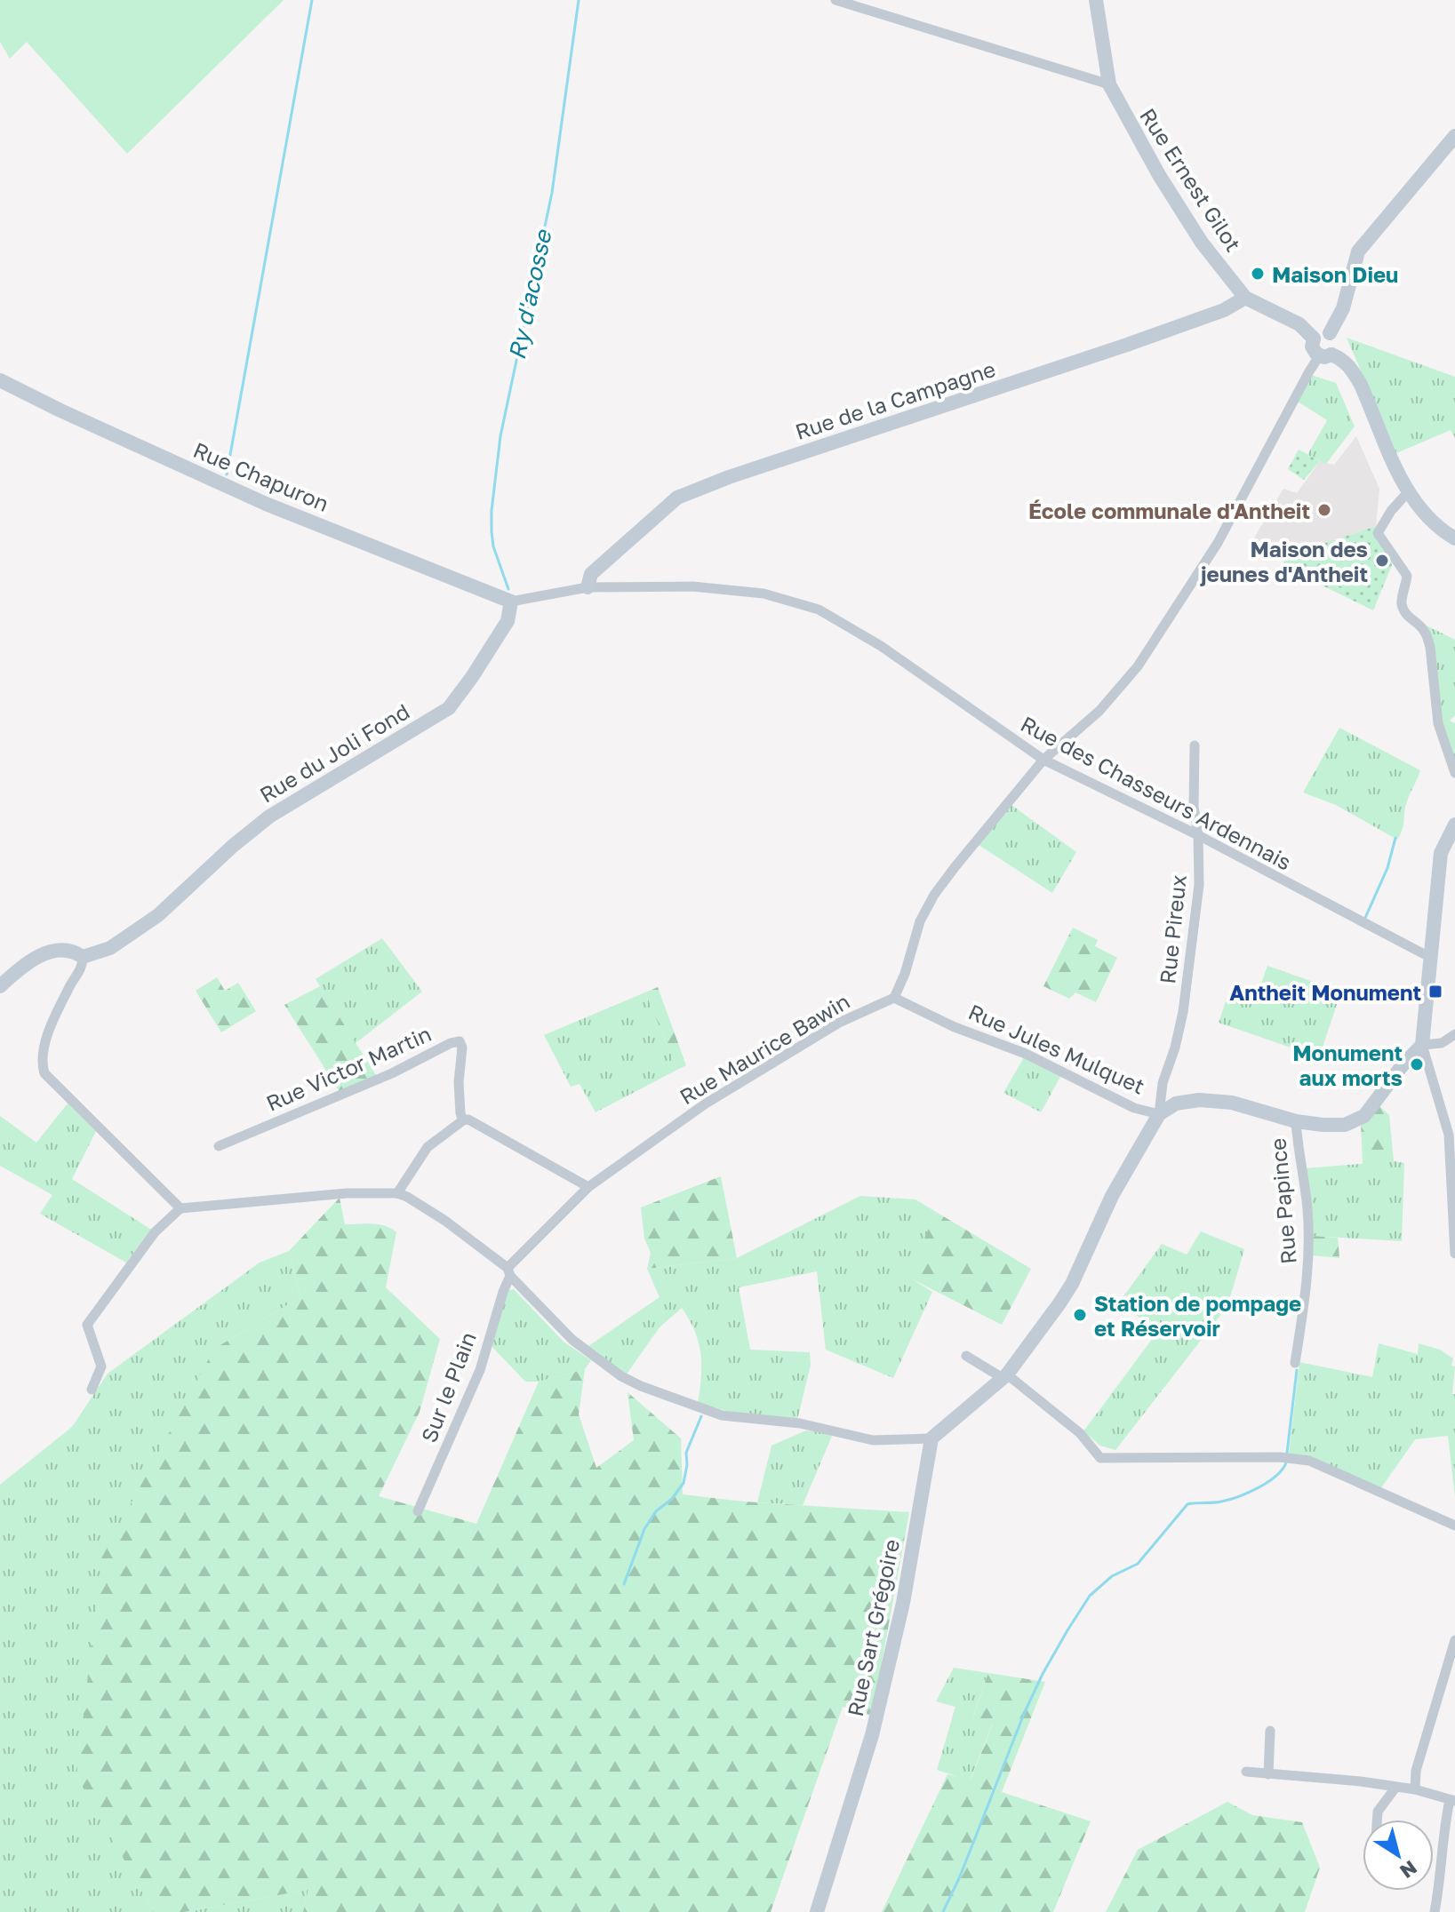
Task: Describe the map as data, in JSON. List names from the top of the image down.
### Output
{
  "streets": {
    "street": [
      "Rue Ernest Gilot",
      "Rue de la Campagne",
      "Rue Chapuron",
      "Rue du Joli Fond",
      "Rue des Chasseurs Ardennais",
      "Rue Pireux",
      "Rue Maurice Bawin",
      "Rue Jules Mulquet",
      "Rue Victor Martin",
      "Rue Papince",
      "Sur le Plain",
      "Rue Sart Grégoire"
    ]
  },
  "crossings": [
    ["Rue Ernest Gilot", "Rue de la Campagne"],
    ["Rue de la Campagne", "Rue des Chasseurs Ardennais"],
    ["Rue Chapuron", "Rue du Joli Fond"],
    ["Rue des Chasseurs Ardennais", "Rue Pireux"],
    ["Rue Pireux", "Rue Jules Mulquet"],
    ["Rue Maurice Bawin", "Rue Jules Mulquet"],
    ["Rue Maurice Bawin", "Sur le Plain"],
    ["Rue Jules Mulquet", "Rue Papince"]
  ],
  "water": ["Ry d'acosse"],
  "places": {
    "other": [
      "Maison Dieu",
      "École communale d'Antheit",
      "Maison des jeunes d'Antheit",
      "Monument aux morts",
      "Station de pompage et Réservoir"
    ],
    "transit": ["Antheit Monument"]
  },
  "north": "bottom right"
}
